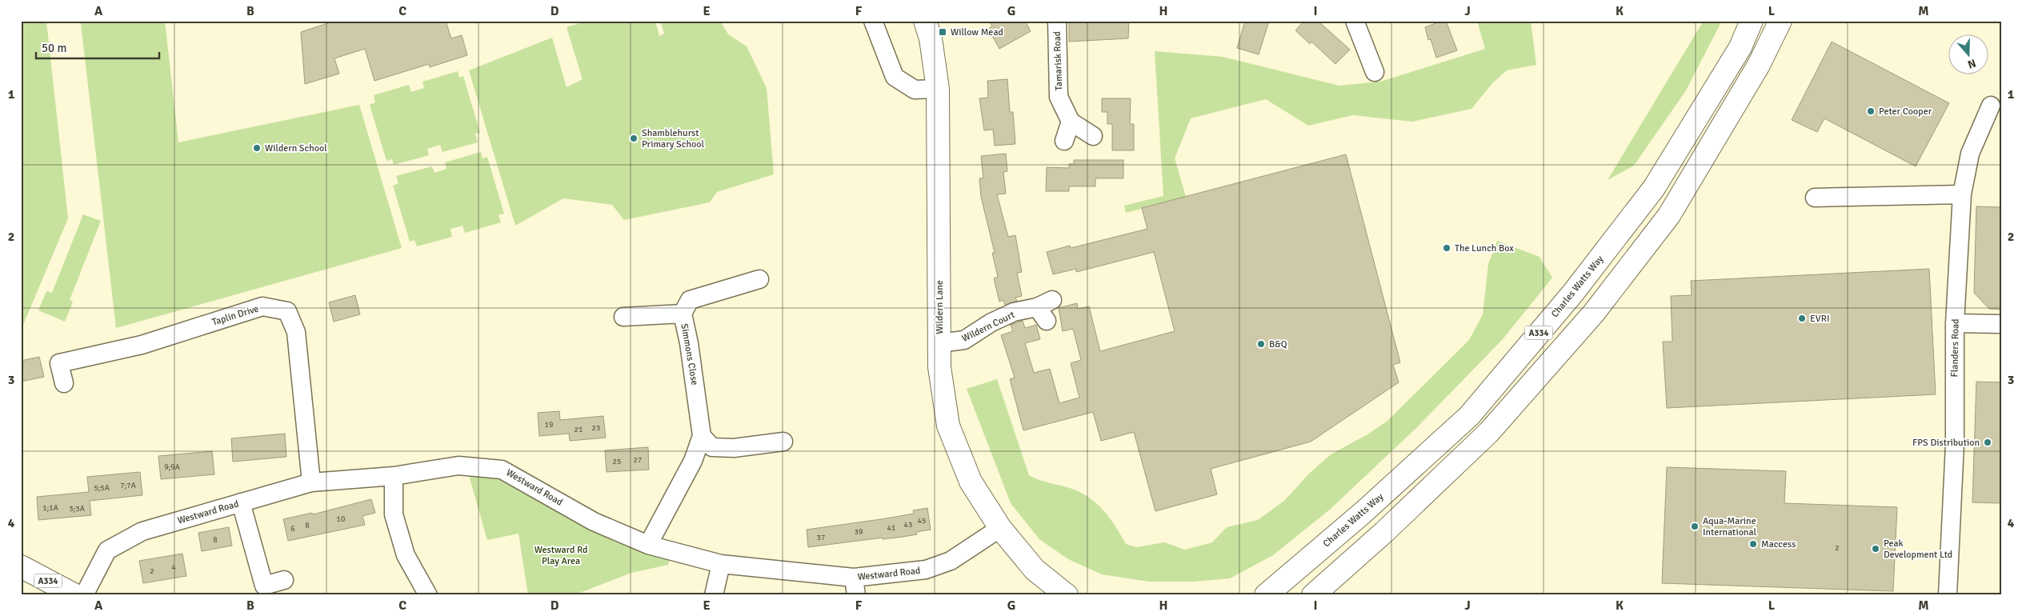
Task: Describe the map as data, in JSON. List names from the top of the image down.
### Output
{
  "streets": {
    "main road": ["Charles Watts Way", "Wildern Lane", "A334"],
    "street": [
      "Tamarisk Road",
      "Taplin Drive",
      "Wildern Court",
      "Flanders Road",
      "Simmons Close",
      "Westward Road"
    ]
  },
  "crossings": [
    ["Wildern Lane", "Wildern Court"],
    ["Wildern Lane", "Westward Road"],
    ["Taplin Drive", "Westward Road"],
    ["Simmons Close", "Westward Road"]
  ],
  "parks": ["Westward Rd Play Area"],
  "places": {
    "transit": ["Willow Mead"],
    "other": [
      "Peter Cooper",
      "Shamblehurst Primary School",
      "Wildern School",
      "The Lunch Box",
      "EVRI",
      "B&Q",
      "FPS Distribution",
      "Aqua-Marine International",
      "Maccess",
      "Peak Development Ltd"
    ]
  },
  "house_numbers": [
    "19",
    "23",
    "21",
    "27",
    "25",
    "9;9A",
    "7;7A",
    "5;5A",
    "1;1A",
    "3;3A",
    "10",
    "45",
    "43",
    "8",
    "41",
    "6",
    "39",
    "37",
    "8",
    "2",
    "4",
    "2"
  ],
  "scale_bar": "50 m",
  "north": "bottom",
  "grid": {
    "columns": [
      "A",
      "B",
      "C",
      "D",
      "E",
      "F",
      "G",
      "H",
      "I",
      "J",
      "K",
      "L",
      "M"
    ],
    "rows": [
      "1",
      "2",
      "3",
      "4"
    ]
  }
}
